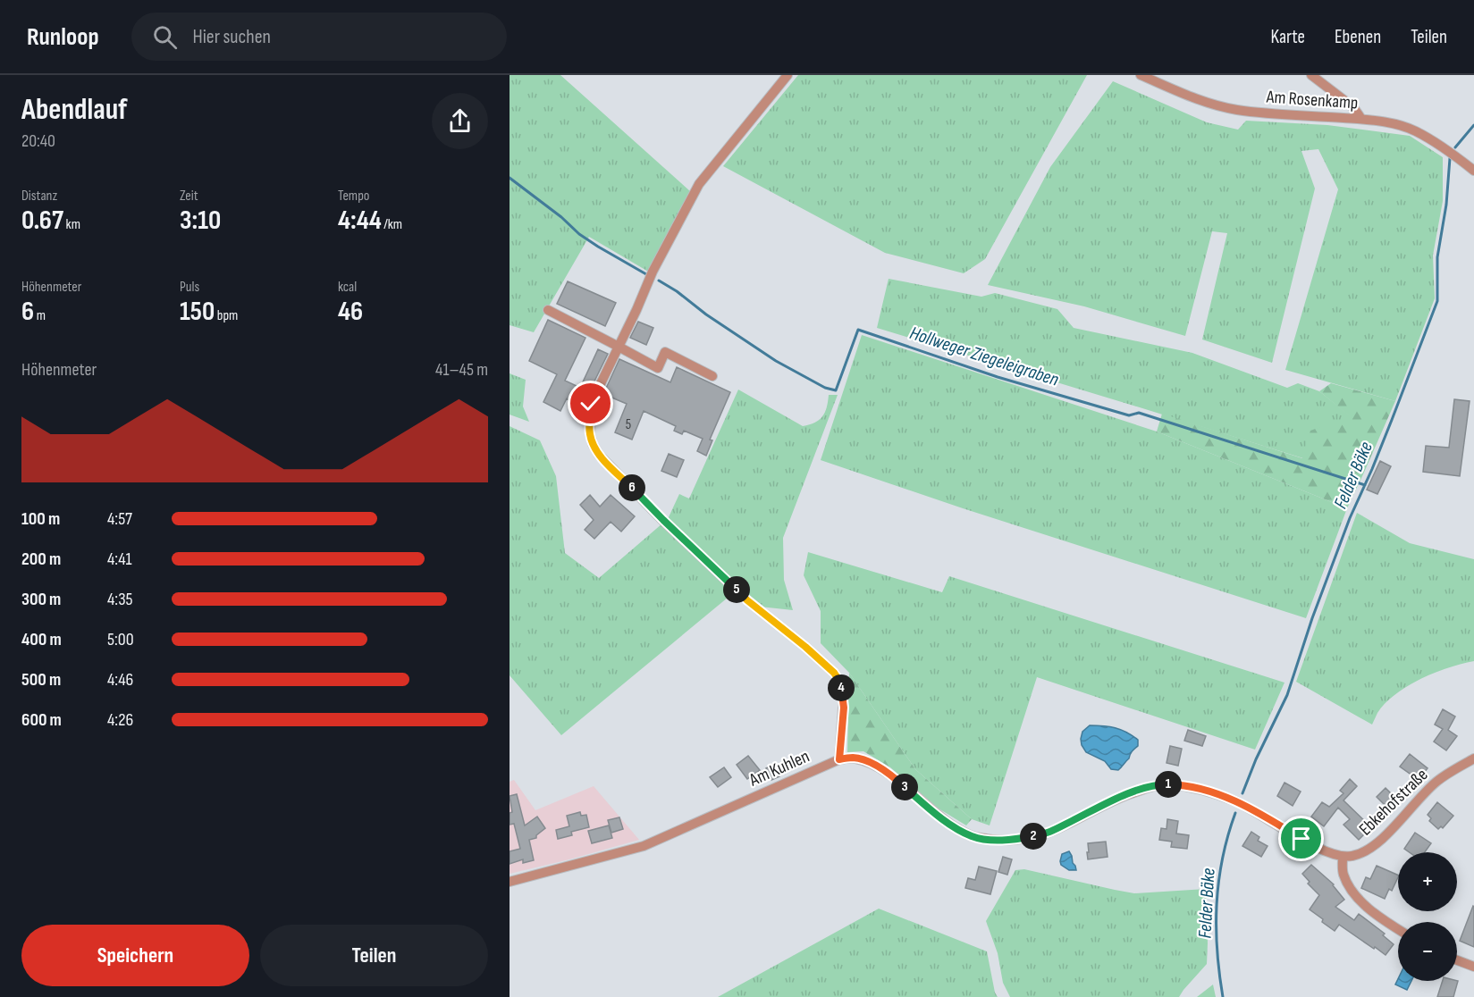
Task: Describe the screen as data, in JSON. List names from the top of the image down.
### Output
{
  "streets": {
    "street": ["Am Rosenkamp", "Am Kuhlen", "Ebkehofstraße"]
  },
  "crossings": [
    ["Am Kuhlen", "Ebkehofstraße"]
  ],
  "water": ["Hollweger Ziegeleigraben", "Felder Bäke"],
  "house_numbers": ["5"],
  "page": {
    "header": "Runloop",
    "search": "Hier suchen",
    "nav": ["Karte", "Ebenen", "Teilen"],
    "heading": ["Abendlauf", "20:40"],
    "stats": [
      ["Distanz", "0.67 km"],
      ["Zeit", "3:10"],
      ["Tempo", "4:44 /km"],
      ["Höhenmeter", "6 m"],
      ["Puls", "150 bpm"],
      ["kcal", "46"]
    ],
    "chart": ["Höhenmeter", "41–45 m"],
    "pins": [
      "6",
      "5",
      "4",
      "1",
      "3",
      "2"
    ],
    "list": [
      {
        "name": "100 m",
        "note": "4:57"
      },
      {
        "name": "200 m",
        "note": "4:41"
      },
      {
        "name": "300 m",
        "note": "4:35"
      },
      {
        "name": "400 m",
        "note": "5:00"
      },
      {
        "name": "500 m",
        "note": "4:46"
      },
      {
        "name": "600 m",
        "note": "4:26"
      }
    ],
    "map_buttons": ["+", "−"],
    "buttons": ["Speichern", "Teilen"]
  }
}
